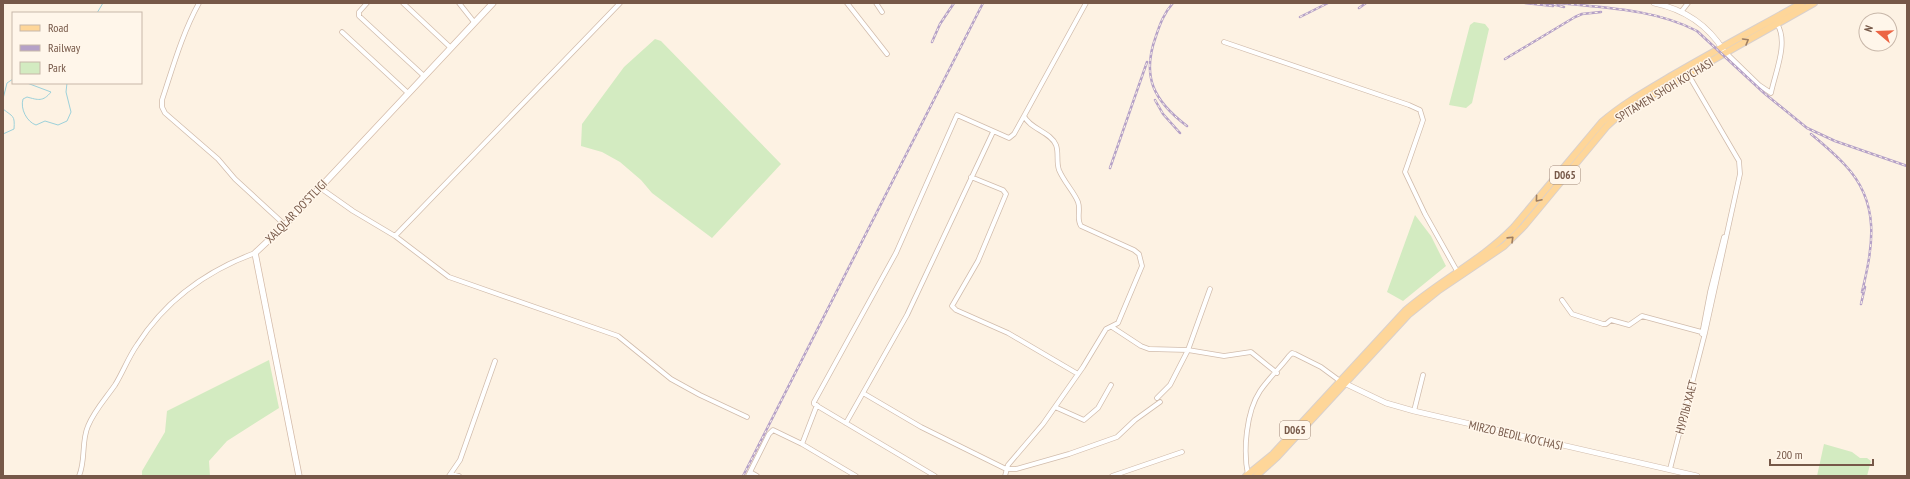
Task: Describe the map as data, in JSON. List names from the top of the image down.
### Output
{
  "streets": {
    "main road": ["SPITAMEN SHOH KO'CHASI", "D065", "XALQLAR DO’STLIGI"],
    "street": ["НУРЛЫ ХАЕТ", "MIRZO BEDIL KO'CHASI"]
  },
  "crossings": [
    ["SPITAMEN SHOH KO'CHASI", "D065"],
    ["SPITAMEN SHOH KO'CHASI", "НУРЛЫ ХАЕТ"],
    ["SPITAMEN SHOH KO'CHASI", "MIRZO BEDIL KO'CHASI"],
    ["D065", "MIRZO BEDIL KO'CHASI"],
    ["НУРЛЫ ХАЕТ", "MIRZO BEDIL KO'CHASI"]
  ],
  "legend": ["Road", "Railway", "Park"],
  "scale_bar": "200 m",
  "north": "left"
}
